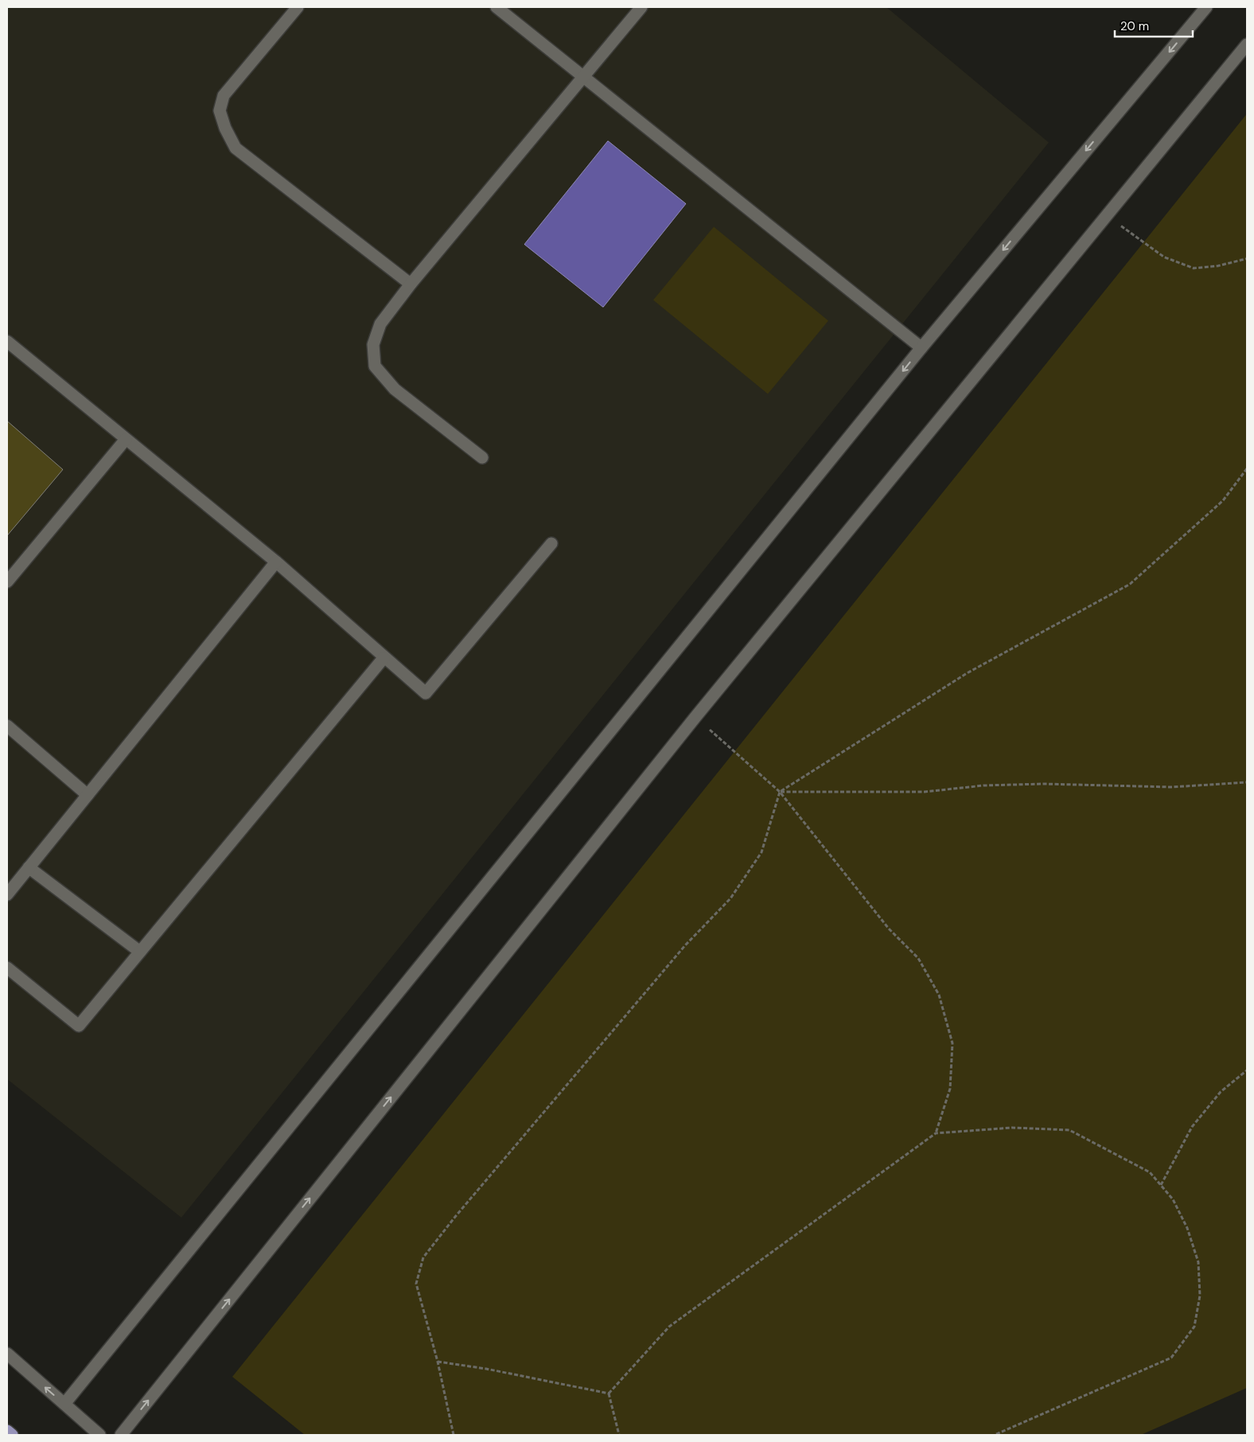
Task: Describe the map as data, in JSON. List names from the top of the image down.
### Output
{
  "scale_bar": "20 m"
}
